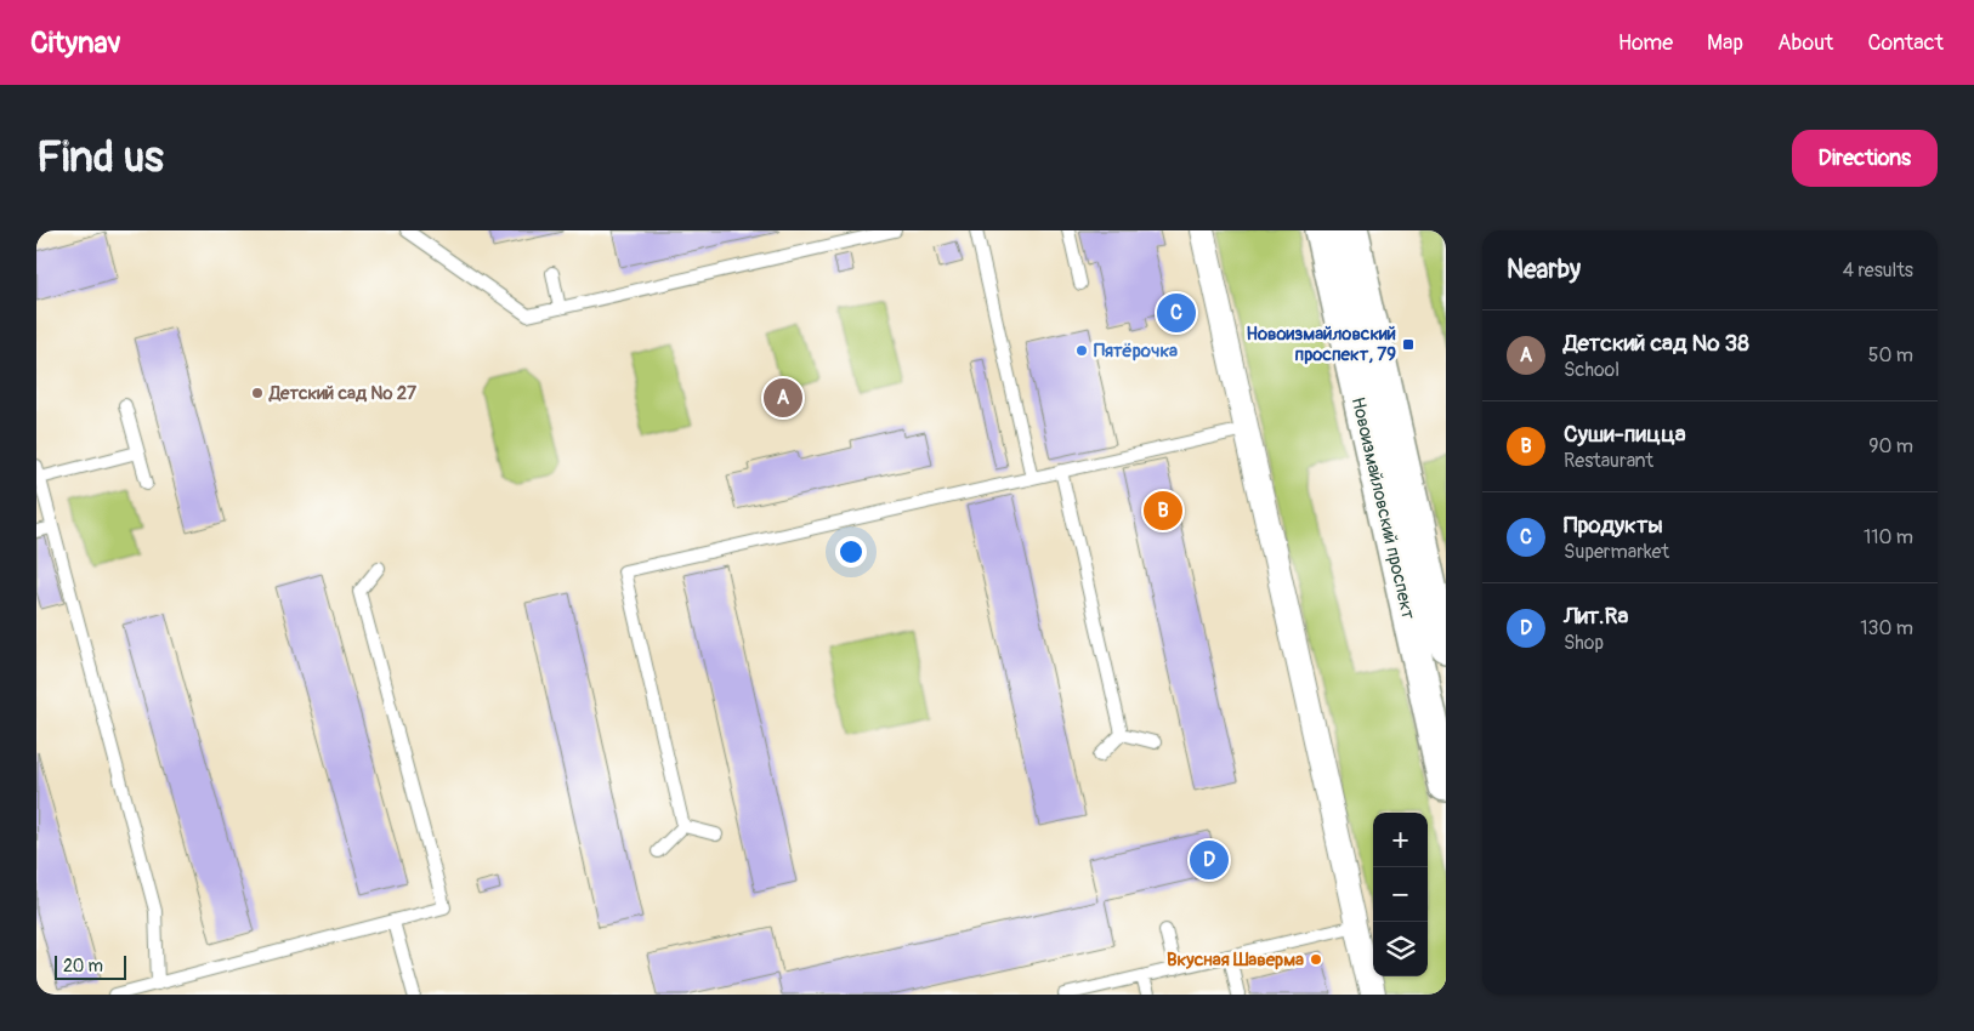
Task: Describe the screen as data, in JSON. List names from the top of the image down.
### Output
{
  "streets": {
    "street": ["Новоизмайловский проспект"]
  },
  "places": {
    "transit": ["Новоизмайловский проспект, 79"],
    "other": ["Пятёрочка", "Детский сад № 27", "Вкусная Шаверма"]
  },
  "scale_bar": "20 m",
  "page": {
    "header": "Citynav",
    "nav": [
      "Home",
      "Map",
      "About",
      "Contact"
    ],
    "buttons": "Directions",
    "title": "Find us",
    "heading": ["Nearby", "4 results"],
    "pins": [
      "C",
      "A",
      "B",
      "D"
    ],
    "list": [
      {
        "mark": "A",
        "name": "Детский сад № 38",
        "note": "School",
        "value": "50 m"
      },
      {
        "mark": "B",
        "name": "Суши-пицца",
        "note": "Restaurant",
        "value": "90 m"
      },
      {
        "mark": "C",
        "name": "Продукты",
        "note": "Supermarket",
        "value": "110 m"
      },
      {
        "mark": "D",
        "name": "Лит.Ra",
        "note": "Shop",
        "value": "130 m"
      }
    ],
    "map_buttons": ["+", "−"],
    "scale": "20 m"
  }
}
